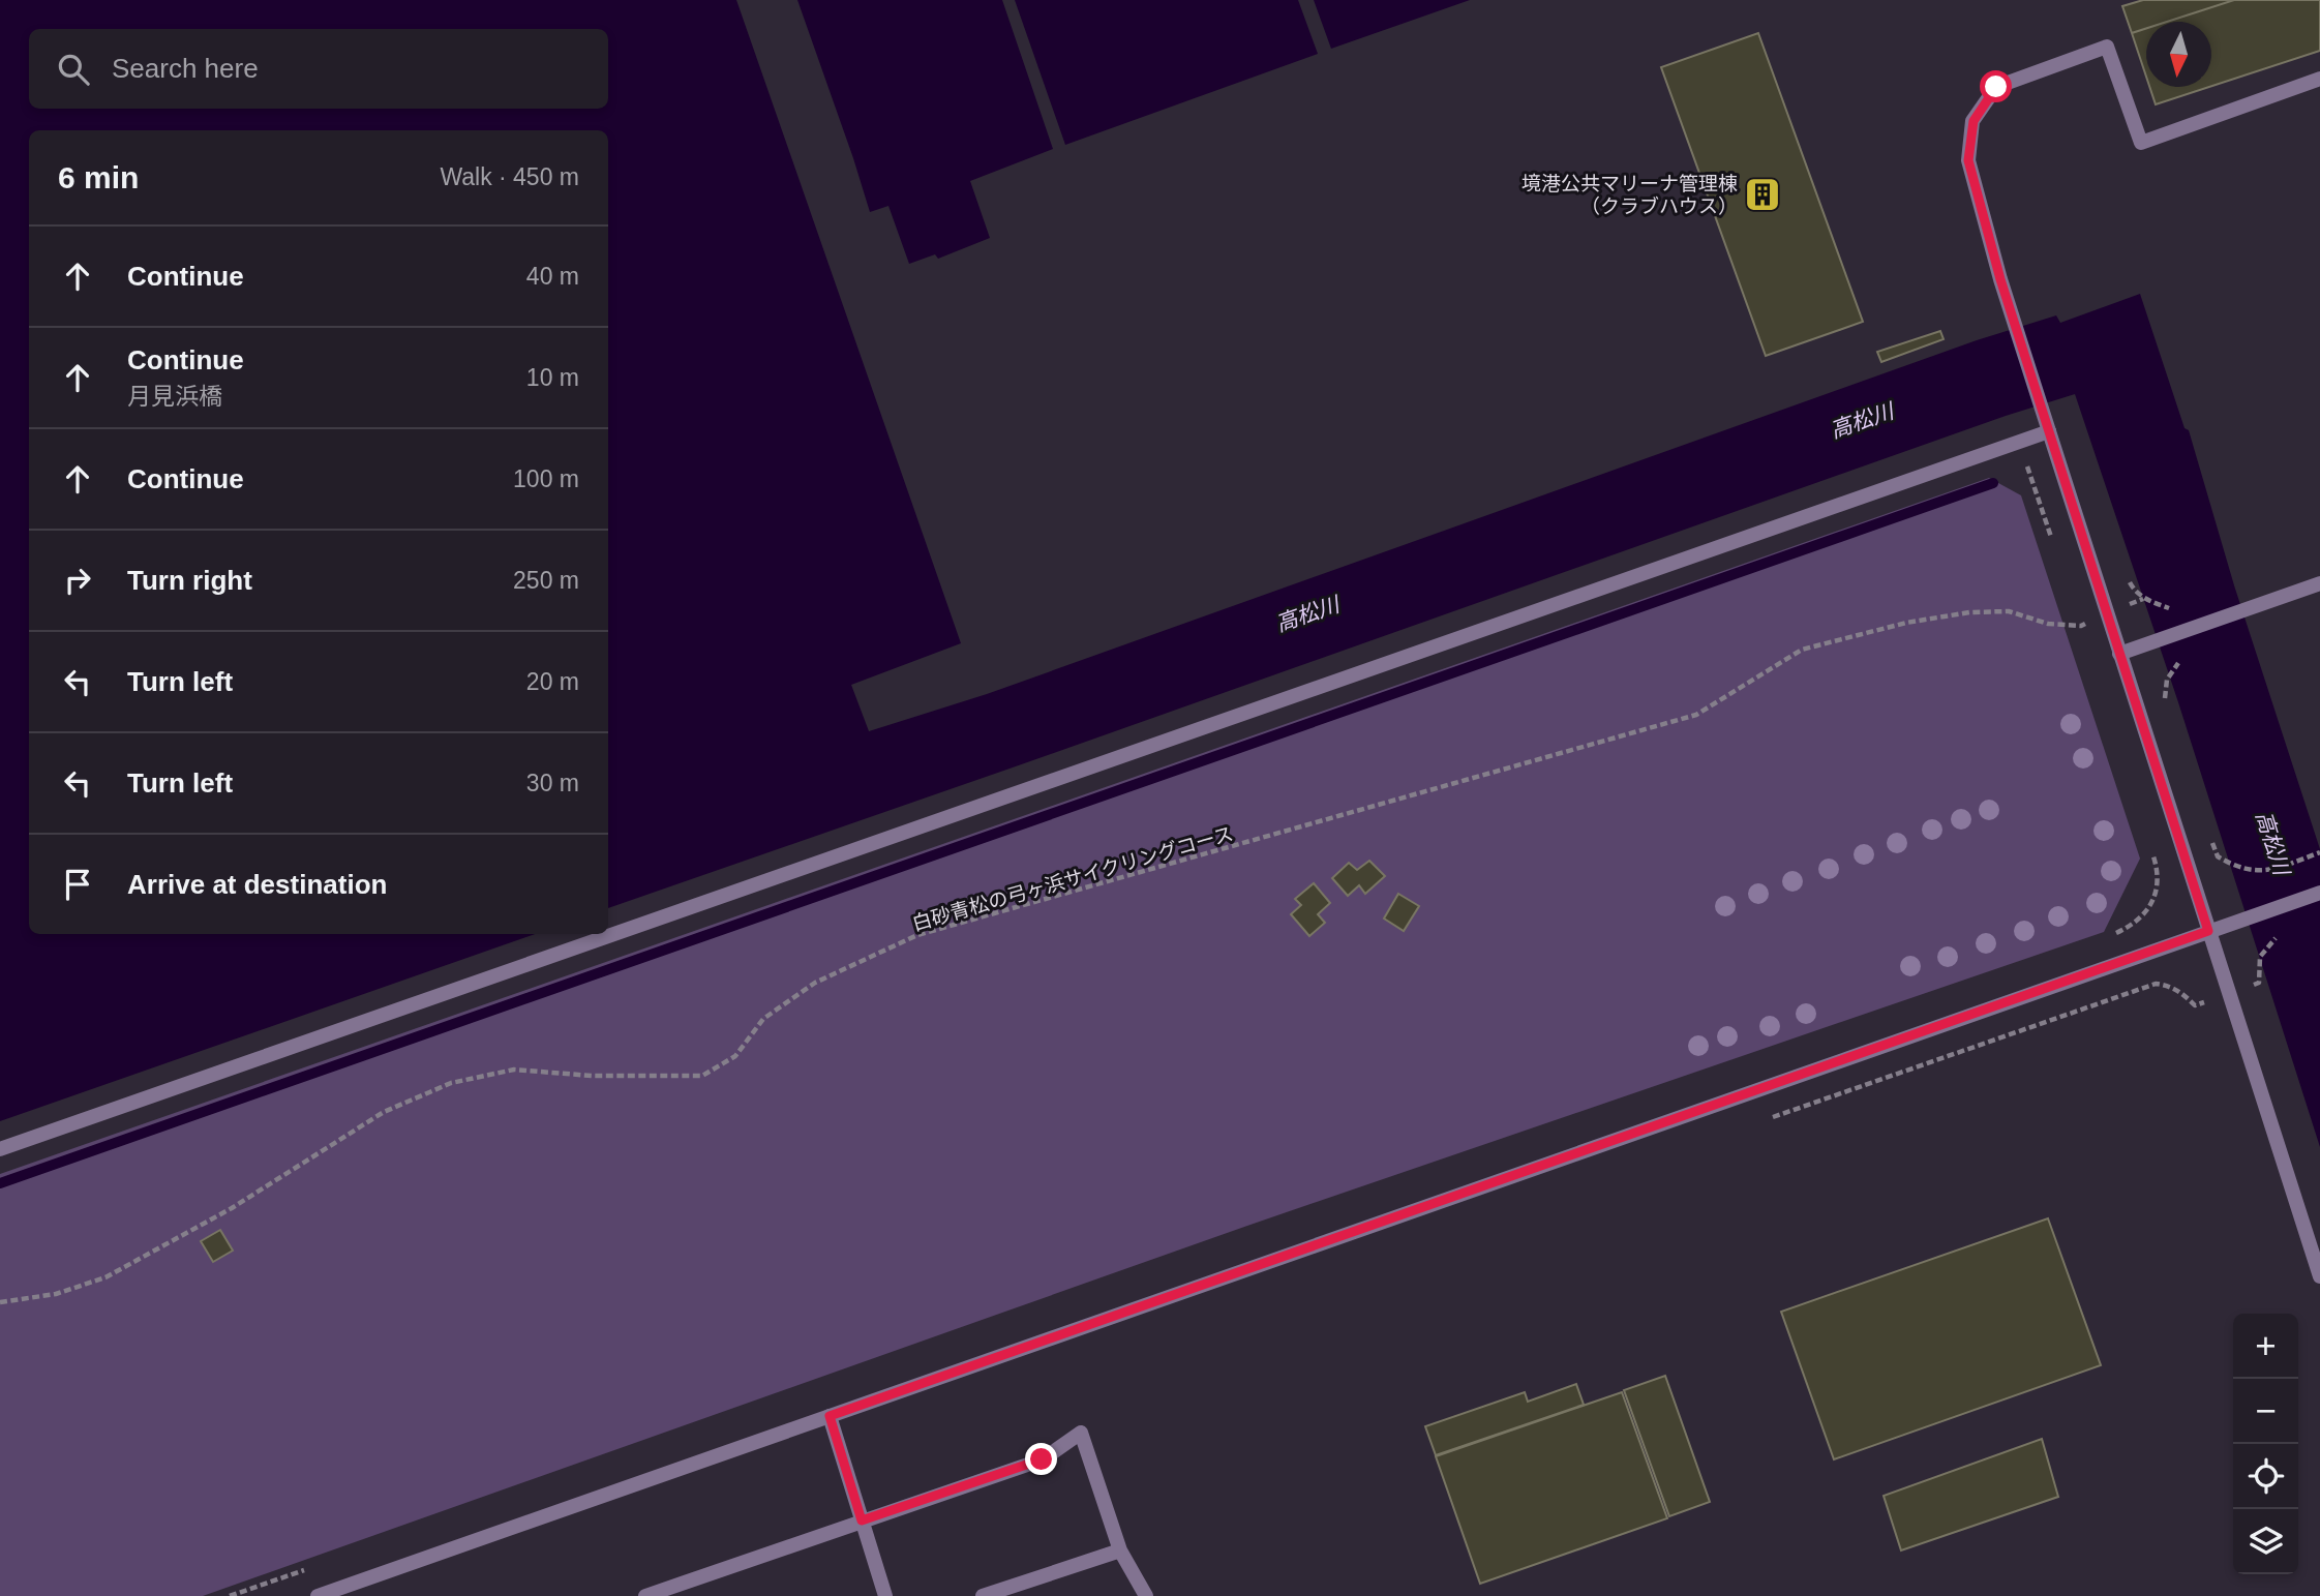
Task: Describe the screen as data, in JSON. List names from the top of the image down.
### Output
{
  "streets": {
    "path": ["白砂青松の弓ヶ浜サイクリングコース"]
  },
  "water": ["高松川"],
  "places": {
    "building": ["境港公共マリーナ管理棟 （クラブハウス）"]
  },
  "north": "bottom",
  "page": {
    "search": "Search here",
    "heading": ["6 min", "Walk · 450 m"],
    "list": [
      ["Continue", "40 m"],
      ["Continue", "月見浜橋", "10 m"],
      ["Continue", "100 m"],
      ["Turn right", "250 m"],
      ["Turn left", "20 m"],
      ["Turn left", "30 m"],
      "Arrive at destination"
    ],
    "map_buttons": ["+", "−"]
  }
}
